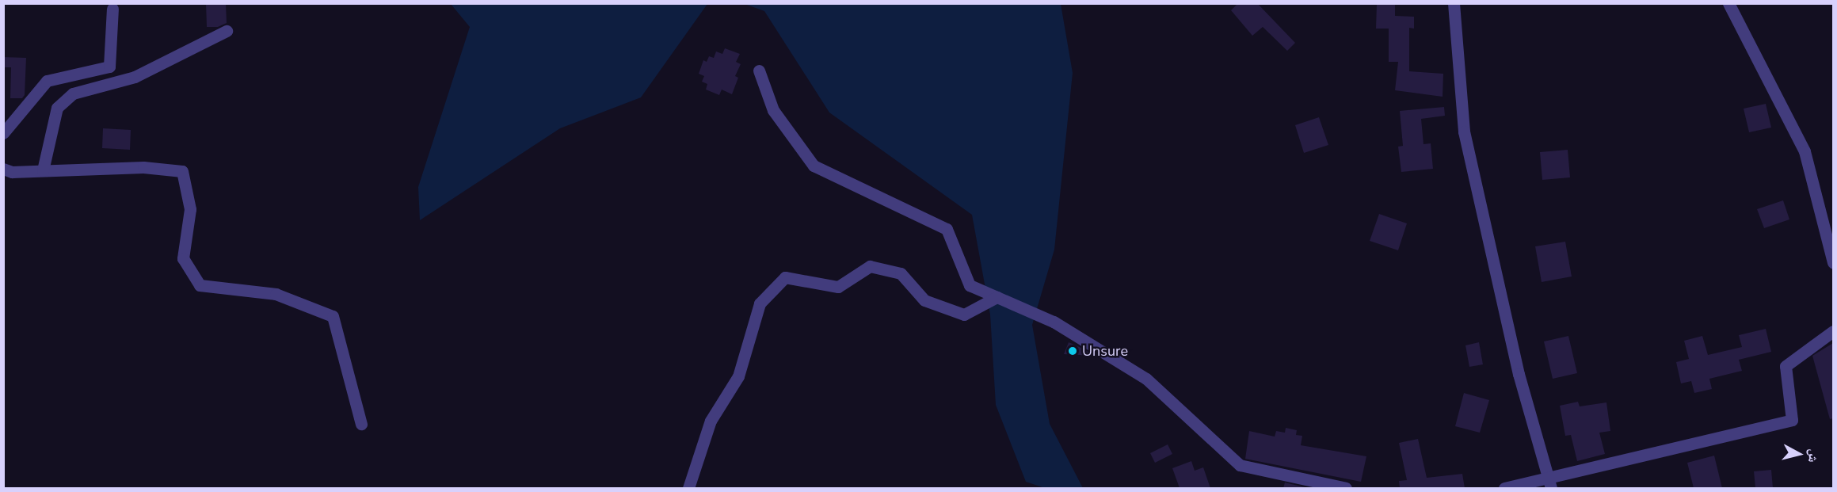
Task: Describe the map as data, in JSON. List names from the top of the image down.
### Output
{
  "places": ["Unsure"],
  "north": "right"
}
